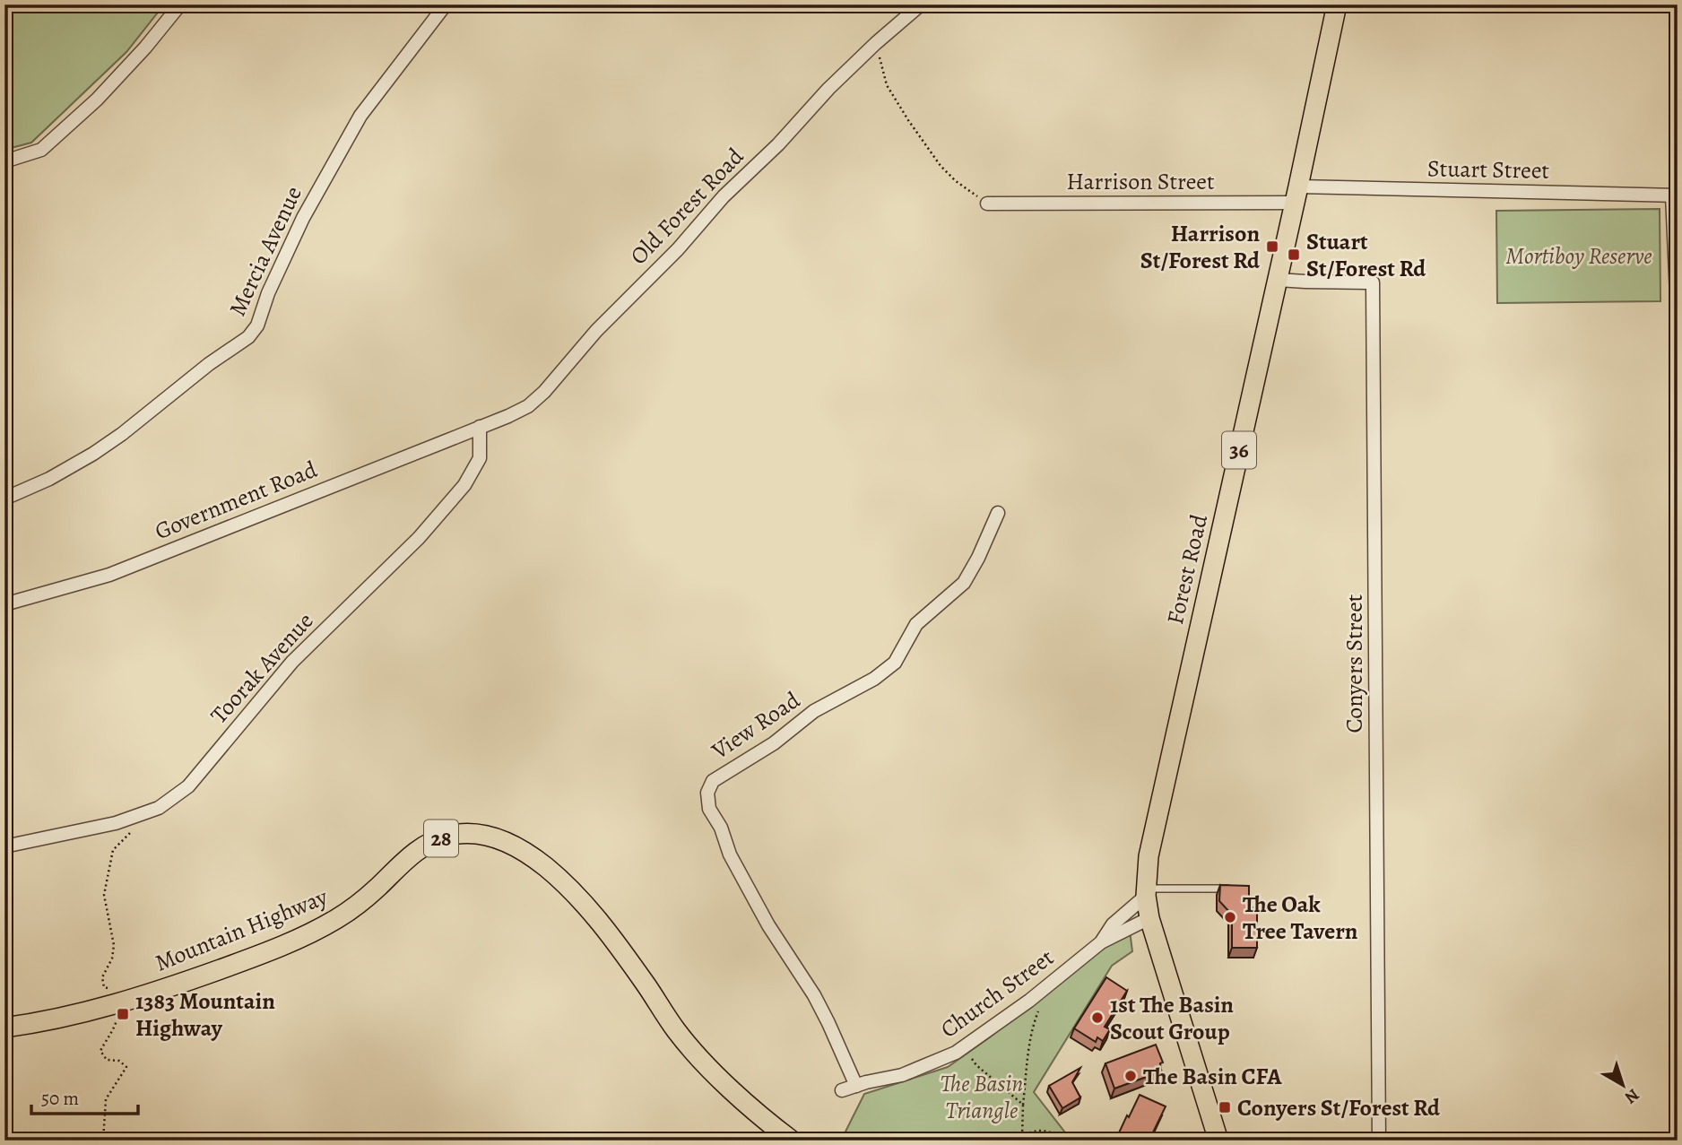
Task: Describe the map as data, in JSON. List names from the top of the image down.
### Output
{
  "streets": {
    "main road": [
      "36",
      "Forest Road",
      "28",
      "Mountain Highway"
    ],
    "street": [
      "Stuart Street",
      "Harrison Street",
      "Old Forest Road",
      "Mercia Avenue",
      "Government Road",
      "Conyers Street",
      "Toorak Avenue",
      "View Road",
      "Church Street"
    ]
  },
  "crossings": [
    ["Stuart Street", "Harrison Street"],
    ["Stuart Street", "Forest Road"],
    ["Harrison Street", "Forest Road"],
    ["Old Forest Road", "Government Road"],
    ["Old Forest Road", "Toorak Avenue"],
    ["Government Road", "Toorak Avenue"],
    ["Forest Road", "Conyers Street"],
    ["Forest Road", "Church Street"],
    ["View Road", "Church Street"]
  ],
  "parks": ["Mortiboy Reserve", "The Basin Triangle"],
  "places": {
    "transit": [
      "Harrison St/Forest Rd",
      "Stuart St/Forest Rd",
      "1383 Mountain Highway",
      "Conyers St/Forest Rd"
    ],
    "other": ["The Oak Tree Tavern", "1st The Basin Scout Group", "The Basin CFA"]
  },
  "scale_bar": "50 m",
  "north": "bottom right"
}
